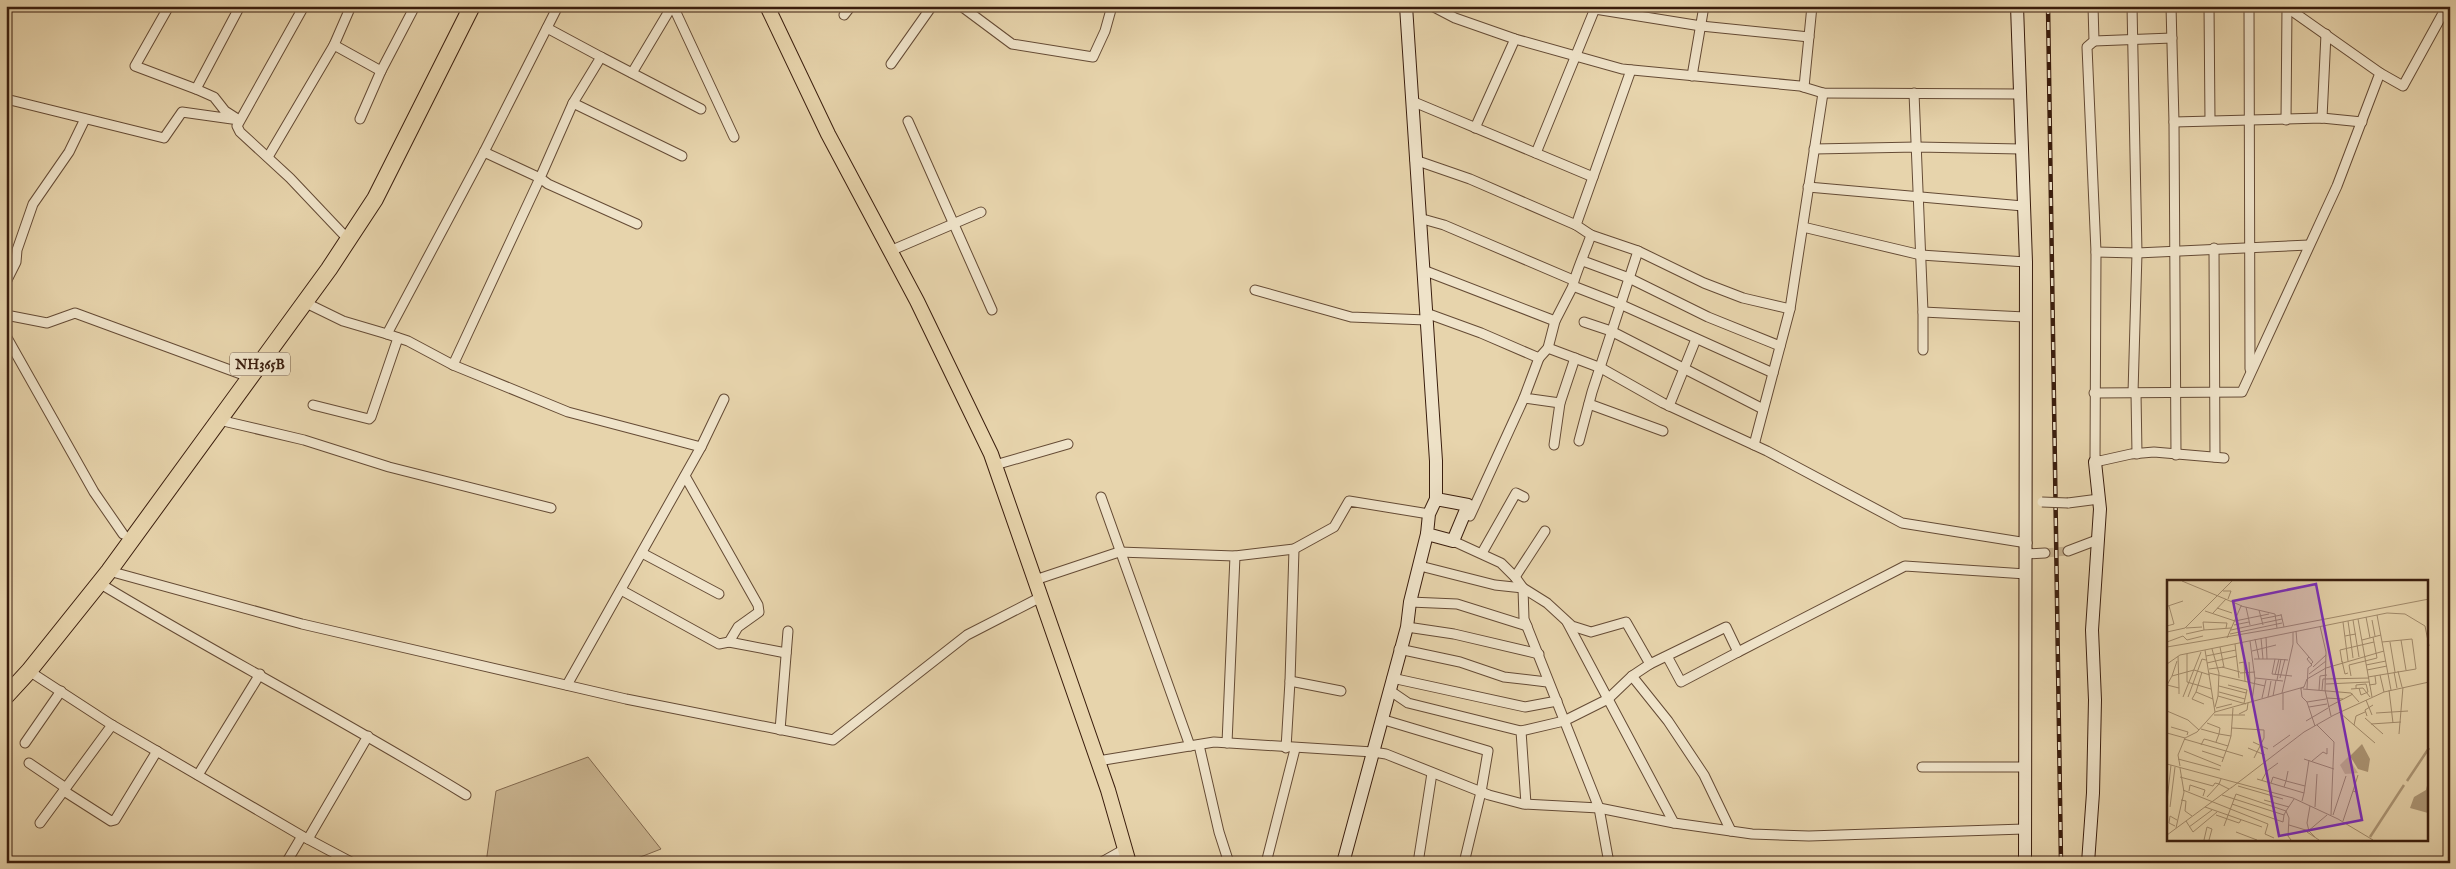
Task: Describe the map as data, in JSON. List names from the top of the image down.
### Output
{
  "streets": {
    "highway": ["NH365B"]
  }
}
